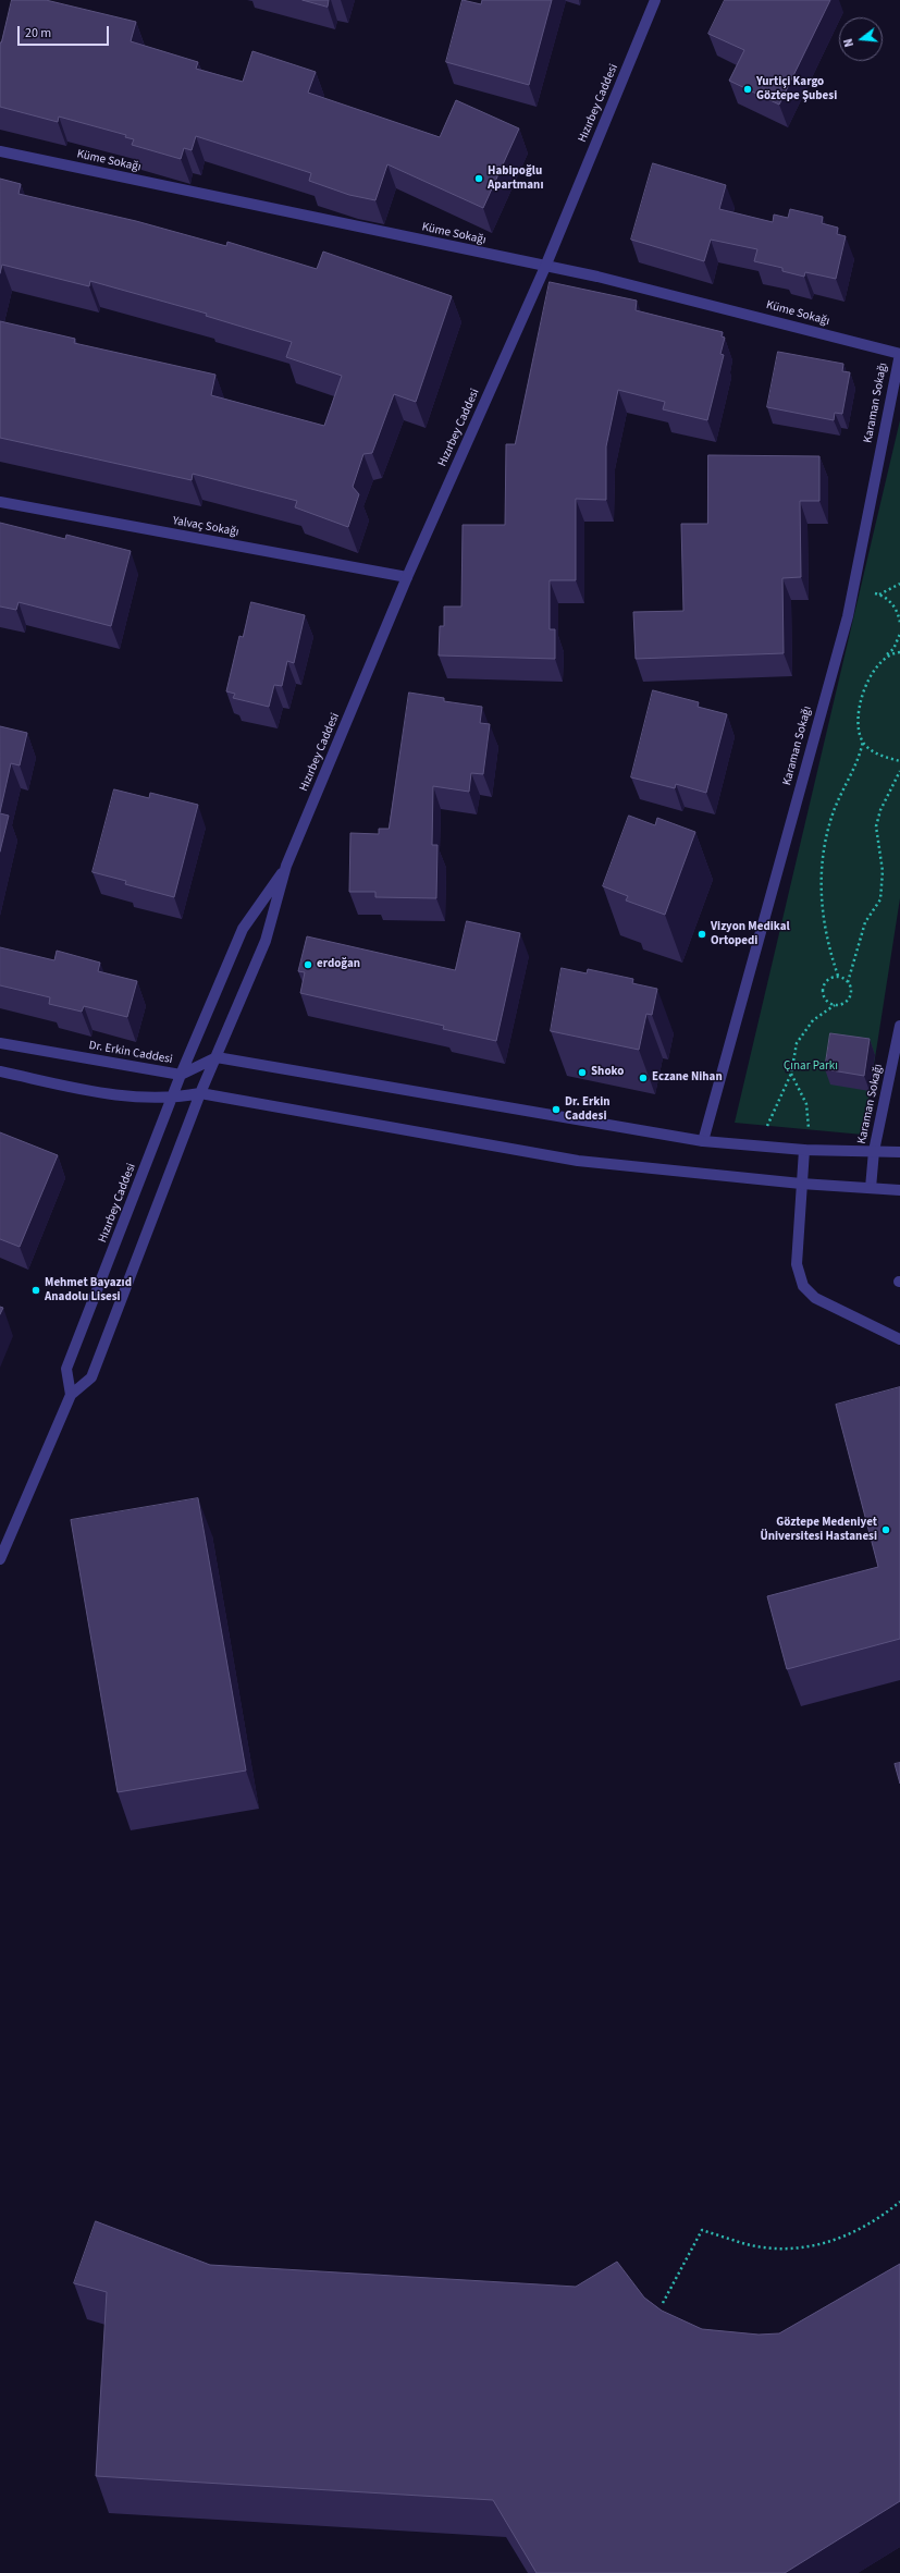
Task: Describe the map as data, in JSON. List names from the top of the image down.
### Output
{
  "streets": {
    "street": [
      "Hızırbey Caddesi",
      "Küme Sokağı",
      "Karaman Sokağı",
      "Yalvaç Sokağı",
      "Dr. Erkin Caddesi"
    ]
  },
  "crossings": [
    ["Hızırbey Caddesi", "Küme Sokağı"],
    ["Hızırbey Caddesi", "Yalvaç Sokağı"],
    ["Hızırbey Caddesi", "Dr. Erkin Caddesi"],
    ["Küme Sokağı", "Karaman Sokağı"]
  ],
  "parks": ["Çınar Parkı"],
  "places": [
    "Yurtiçi Kargo Göztepe Şubesi",
    "Habipoğlu Apartmanı",
    "Vizyon Medikal Ortopedi",
    "erdoğan",
    "Shoko",
    "Eczane Nihan",
    "Dr. Erkin Caddesi",
    "Mehmet Bayazıd Anadolu Lisesi",
    "Göztepe Medeniyet Üniversitesi Hastanesi"
  ],
  "scale_bar": "20 m",
  "north": "left"
}
